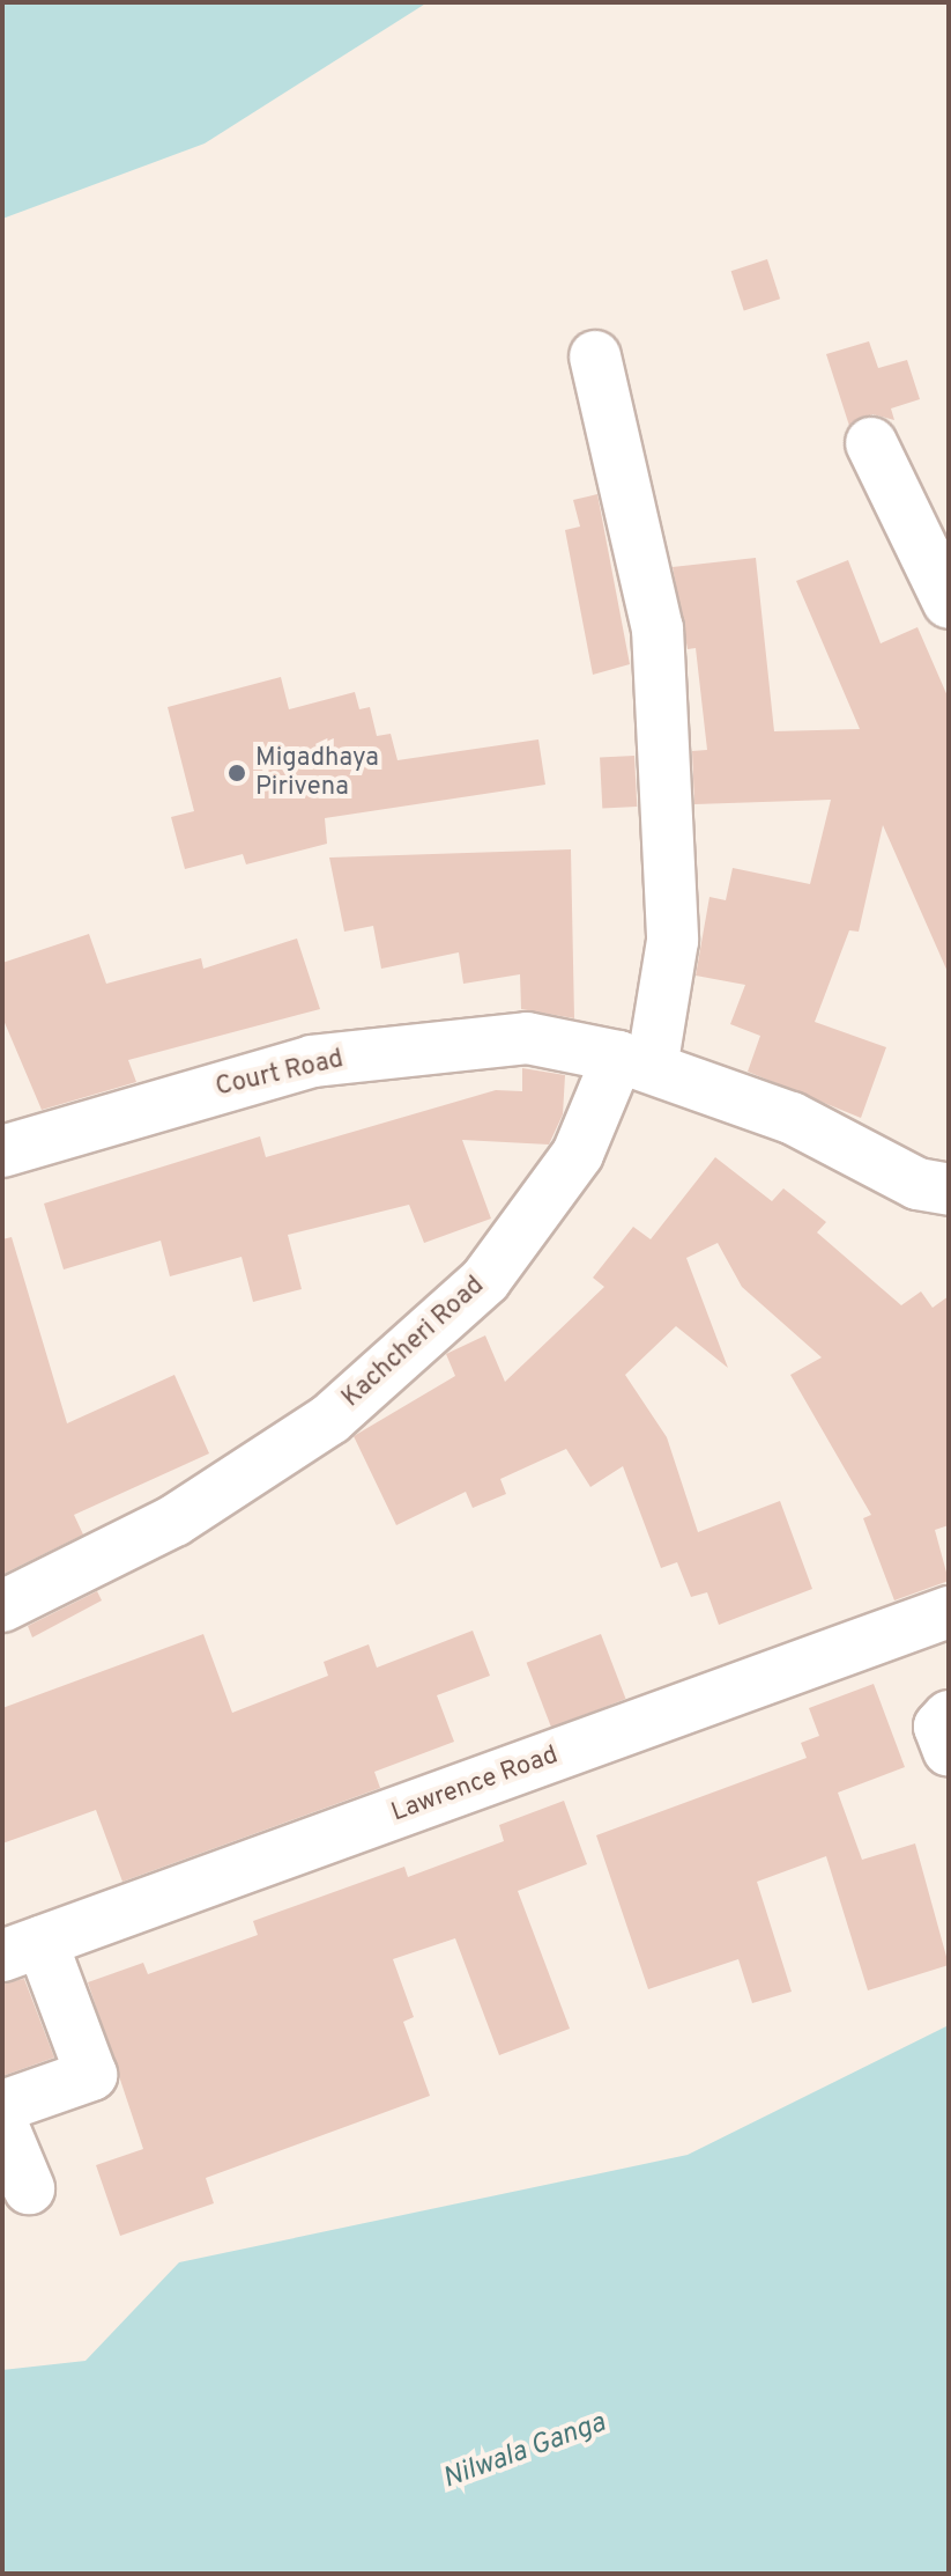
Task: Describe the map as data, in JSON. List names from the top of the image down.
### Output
{
  "streets": {
    "street": ["Court Road", "Kachcheri Road", "Lawrence Road"]
  },
  "crossings": [
    ["Court Road", "Kachcheri Road"]
  ],
  "water": ["Nilwala Ganga"],
  "places": ["Migadhaya Pirivena"]
}
